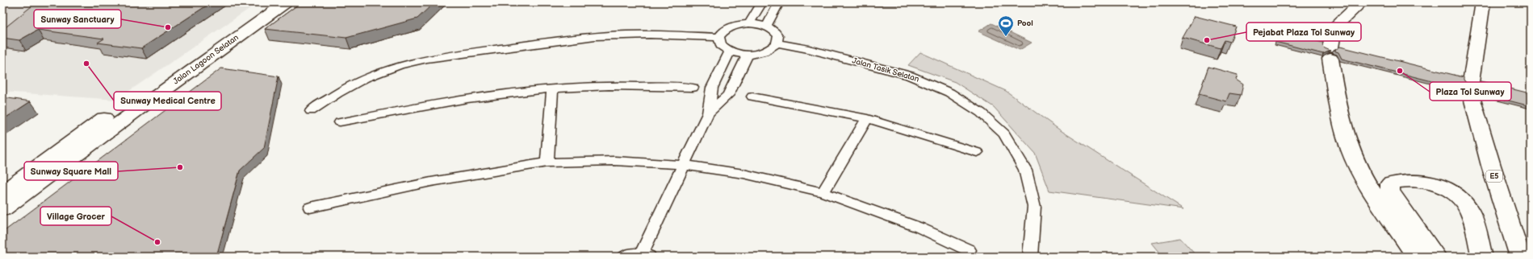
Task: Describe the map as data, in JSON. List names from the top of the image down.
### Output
{
  "streets": {
    "main road": ["Jalan Lagoon Selatan", "E5"],
    "street": ["Jalan Tasik Selatan"]
  },
  "places": {
    "other": [
      "Sunway Sanctuary",
      "Pejabat Plaza Tol Sunway",
      "Sunway Medical Centre",
      "Plaza Tol Sunway",
      "Sunway Square Mall",
      "Village Grocer"
    ],
    "sports": ["Pool"]
  }
}
